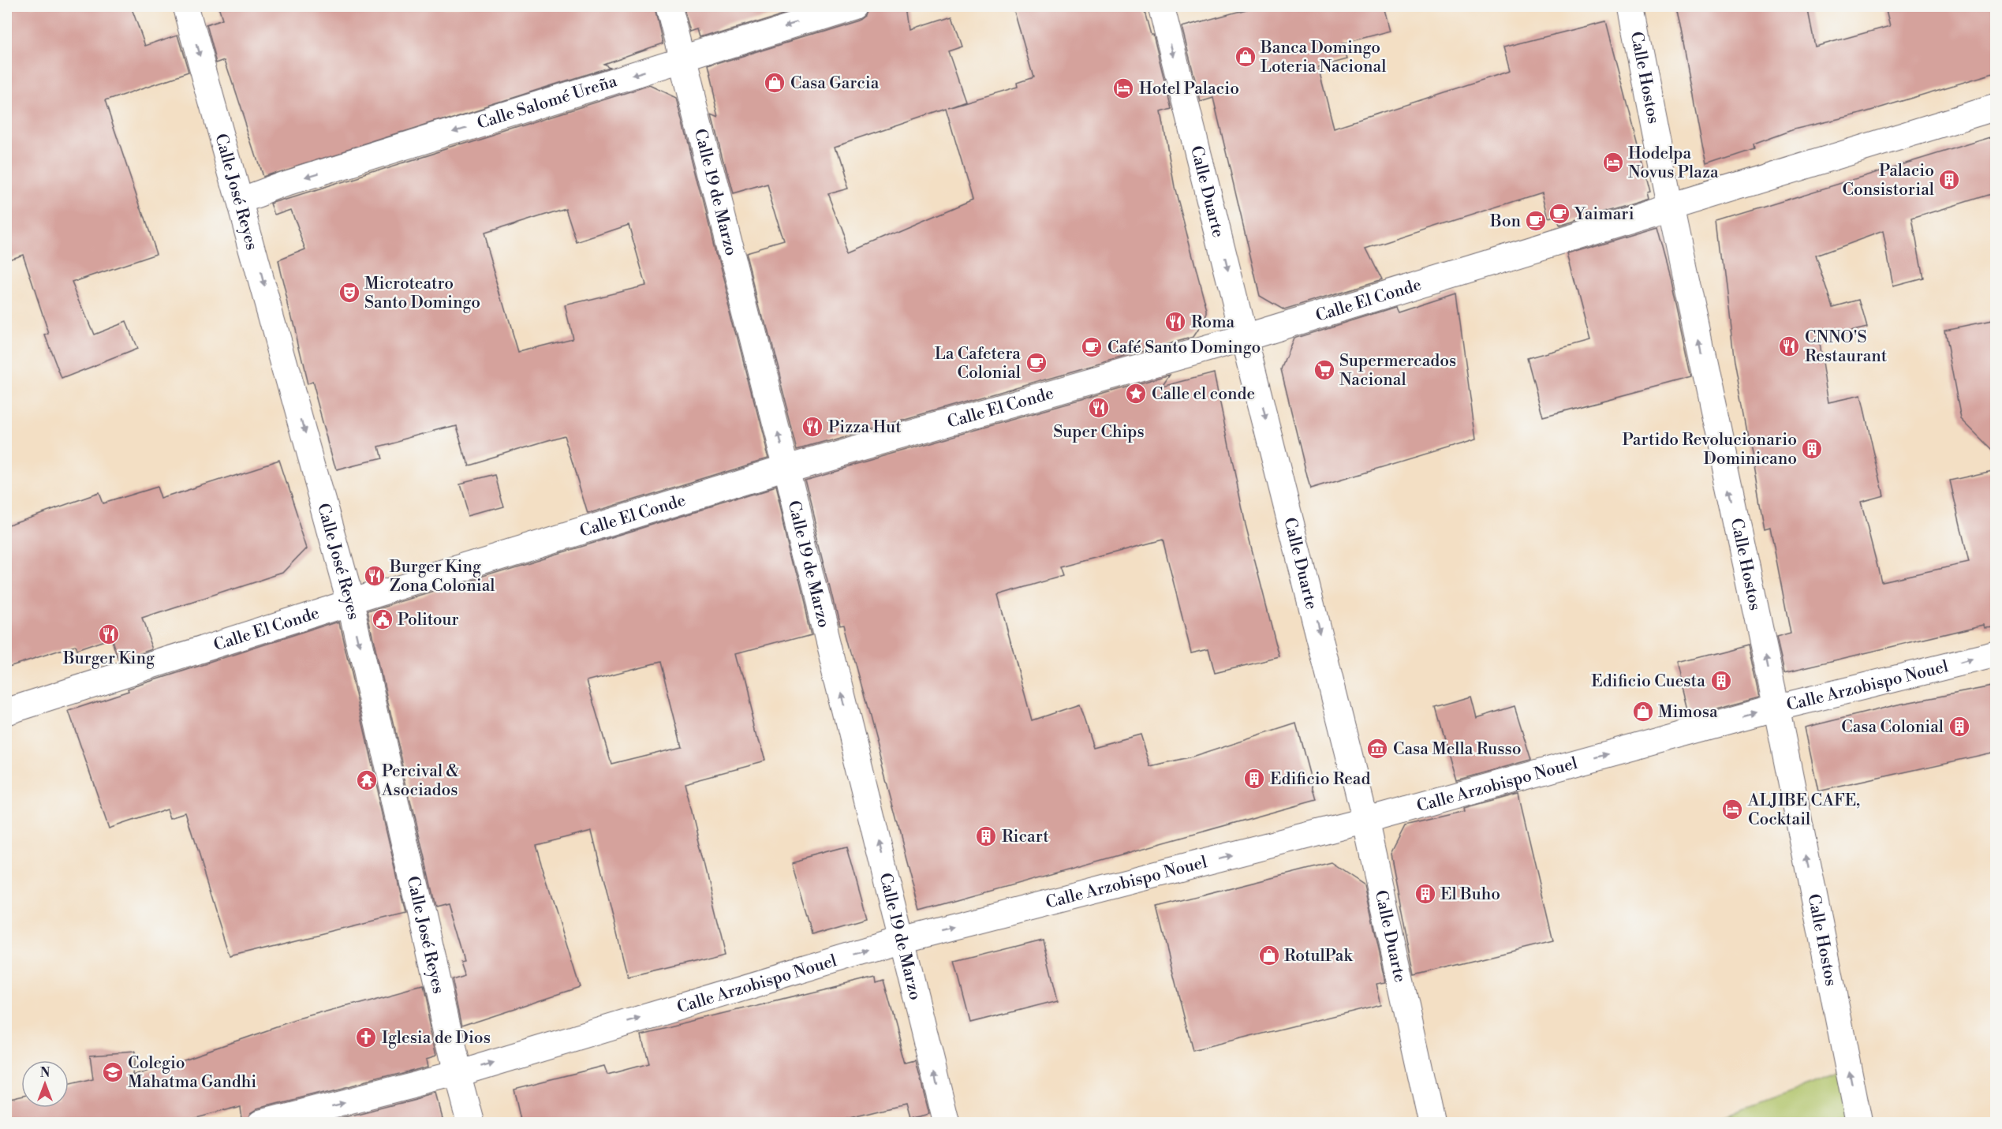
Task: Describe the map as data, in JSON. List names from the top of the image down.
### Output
{
  "streets": {
    "street": [
      "Calle Hostos",
      "Calle Salomé Ureña",
      "Calle Duarte",
      "Calle José Reyes",
      "Calle 19 de Marzo",
      "Calle El Conde",
      "Calle Arzobispo Nouel"
    ]
  },
  "crossings": [
    ["Calle Hostos", "Calle El Conde"],
    ["Calle Hostos", "Calle Arzobispo Nouel"],
    ["Calle Salomé Ureña", "Calle José Reyes"],
    ["Calle Salomé Ureña", "Calle 19 de Marzo"],
    ["Calle Duarte", "Calle El Conde"],
    ["Calle Duarte", "Calle Arzobispo Nouel"],
    ["Calle José Reyes", "Calle El Conde"],
    ["Calle José Reyes", "Calle Arzobispo Nouel"],
    ["Calle 19 de Marzo", "Calle El Conde"],
    ["Calle 19 de Marzo", "Calle Arzobispo Nouel"]
  ],
  "one_way": [
    "Calle Hostos",
    "Calle Salomé Ureña",
    "Calle Duarte",
    "Calle José Reyes",
    "Calle 19 de Marzo",
    "Calle Arzobispo Nouel"
  ],
  "places": {
    "shop": [
      "Banca Domingo Loteria Nacional",
      "Casa Garcia",
      "Mimosa",
      "RotulPak"
    ],
    "hotel": ["Hotel Palacio", "Hodelpa Novus Plaza", "ALJIBE CAFE, Cocktail"],
    "building": [
      "Palacio Consistorial",
      "Partido Revolucionario Dominicano",
      "Edificio Cuesta",
      "Casa Colonial",
      "Edificio Read",
      "Ricart",
      "El Buho"
    ],
    "cafe": [
      "Yaimari",
      "Bon",
      "Café Santo Domingo",
      "La Cafetera Colonial"
    ],
    "theatre": ["Microteatro Santo Domingo"],
    "restaurant": [
      "Roma",
      "CNNO'S Restaurant",
      "Super Chips",
      "Pizza Hut",
      "Burger King Zona Colonial",
      "Burger King"
    ],
    "supermarket": ["Supermercados Nacional"],
    "place": ["Calle el conde"],
    "public building": ["Politour"],
    "museum": ["Casa Mella Russo"],
    "temple": ["Percival & Asociados"],
    "church": ["Iglesia de Dios"],
    "school or university": ["Colegio Mahatma Gandhi"]
  },
  "north": "top"
}
